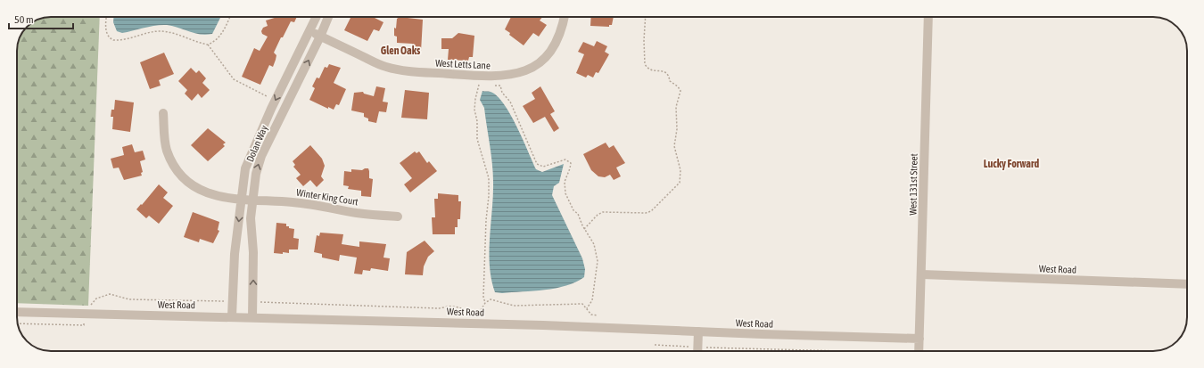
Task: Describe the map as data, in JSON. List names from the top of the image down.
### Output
{
  "streets": {
    "street": [
      "West Letts Lane",
      "Dolan Way",
      "West 131st Street",
      "Winter King Court",
      "West Road"
    ]
  },
  "crossings": [
    ["West Letts Lane", "Dolan Way"],
    ["Dolan Way", "Winter King Court"],
    ["Dolan Way", "West Road"],
    ["West 131st Street", "West Road"]
  ],
  "districts": ["Glen Oaks", "Lucky Forward"],
  "scale_bar": "50 m"
}
